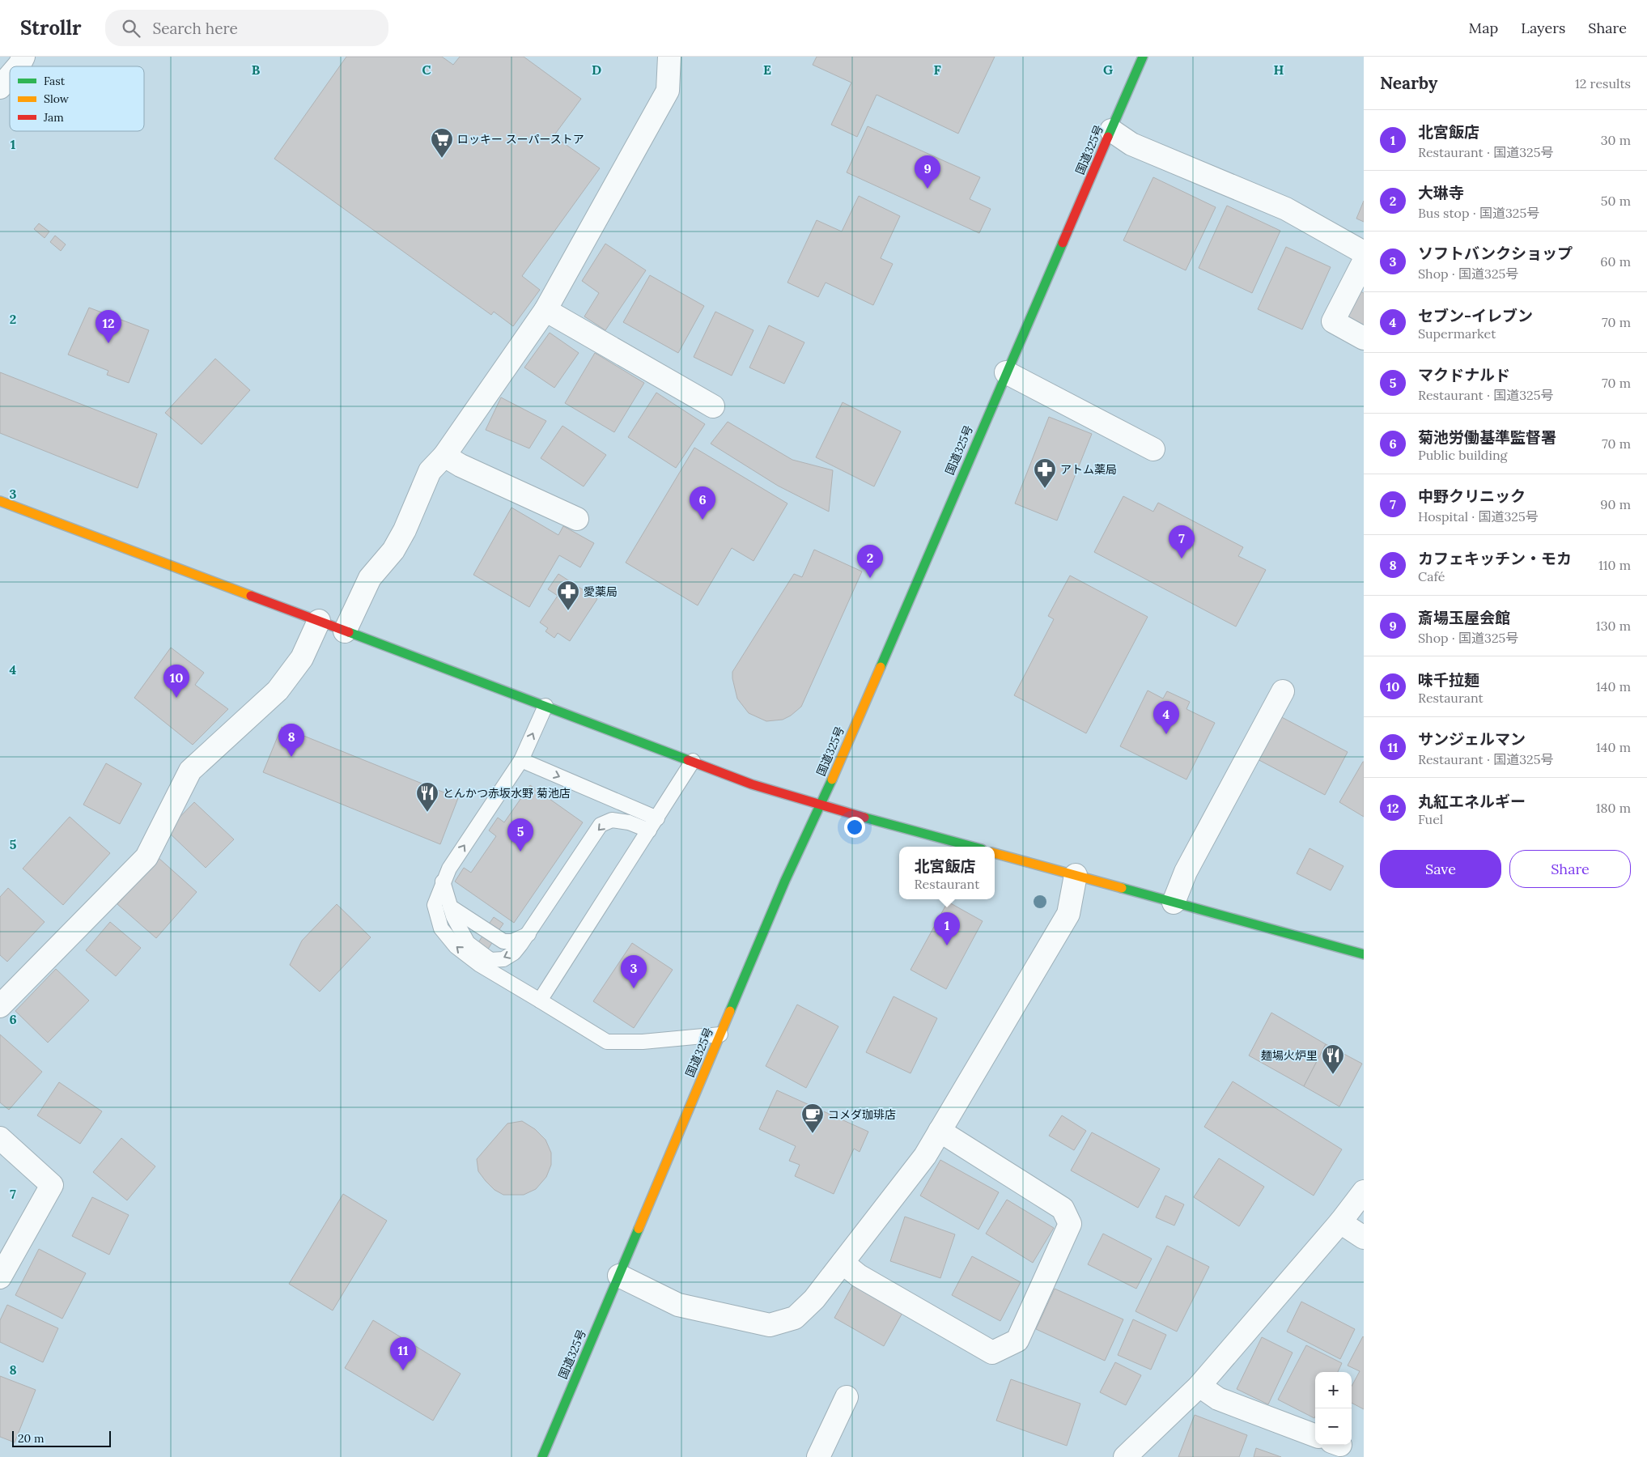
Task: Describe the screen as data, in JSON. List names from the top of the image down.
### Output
{
  "streets": {
    "main road": ["国道325号"]
  },
  "places": {
    "supermarket": ["ロッキー スーパーストア"],
    "pharmacy": ["アトム薬局", "愛薬局"],
    "restaurant": ["とんかつ赤坂水野 菊池店", "麺場火炉里"],
    "cafe": ["コメダ珈琲店"]
  },
  "legend": ["Fast", "Slow", "Jam"],
  "scale_bar": "20 m",
  "page": {
    "header": "Strollr",
    "search": "Search here",
    "nav": ["Map", "Layers", "Share"],
    "heading": ["Nearby", "12 results"],
    "list": [
      {
        "mark": "1",
        "name": "北宮飯店",
        "note": "Restaurant · 国道325号",
        "value": "30 m"
      },
      {
        "mark": "2",
        "name": "大琳寺",
        "note": "Bus stop · 国道325号",
        "value": "50 m"
      },
      {
        "mark": "3",
        "name": "ソフトバンクショップ",
        "note": "Shop · 国道325号",
        "value": "60 m"
      },
      {
        "mark": "4",
        "name": "セブン-イレブン",
        "note": "Supermarket",
        "value": "70 m"
      },
      {
        "mark": "5",
        "name": "マクドナルド",
        "note": "Restaurant · 国道325号",
        "value": "70 m"
      },
      {
        "mark": "6",
        "name": "菊池労働基準監督署",
        "note": "Public building",
        "value": "70 m"
      },
      {
        "mark": "7",
        "name": "中野クリニック",
        "note": "Hospital · 国道325号",
        "value": "90 m"
      },
      {
        "mark": "8",
        "name": "カフェキッチン・モカ",
        "note": "Café",
        "value": "110 m"
      },
      {
        "mark": "9",
        "name": "斎場玉屋会館",
        "note": "Shop · 国道325号",
        "value": "130 m"
      },
      {
        "mark": "10",
        "name": "味千拉麺",
        "note": "Restaurant",
        "value": "140 m"
      },
      {
        "mark": "11",
        "name": "サンジェルマン",
        "note": "Restaurant · 国道325号",
        "value": "140 m"
      },
      {
        "mark": "12",
        "name": "丸紅エネルギー",
        "note": "Fuel",
        "value": "180 m"
      }
    ],
    "pins": [
      "9",
      "12",
      "6",
      "7",
      "2",
      "10",
      "4",
      "8",
      "5",
      "1",
      "3",
      "11"
    ],
    "buttons": ["Save", "Share"],
    "popup": ["北宮飯店", "Restaurant"],
    "map_buttons": ["+", "−"],
    "scale": "20 m"
  },
  "grid": {
    "columns": [
      "B",
      "C",
      "D",
      "E",
      "F",
      "G",
      "H"
    ],
    "rows": [
      "1",
      "2",
      "3",
      "4",
      "5",
      "6",
      "7",
      "8"
    ]
  }
}
